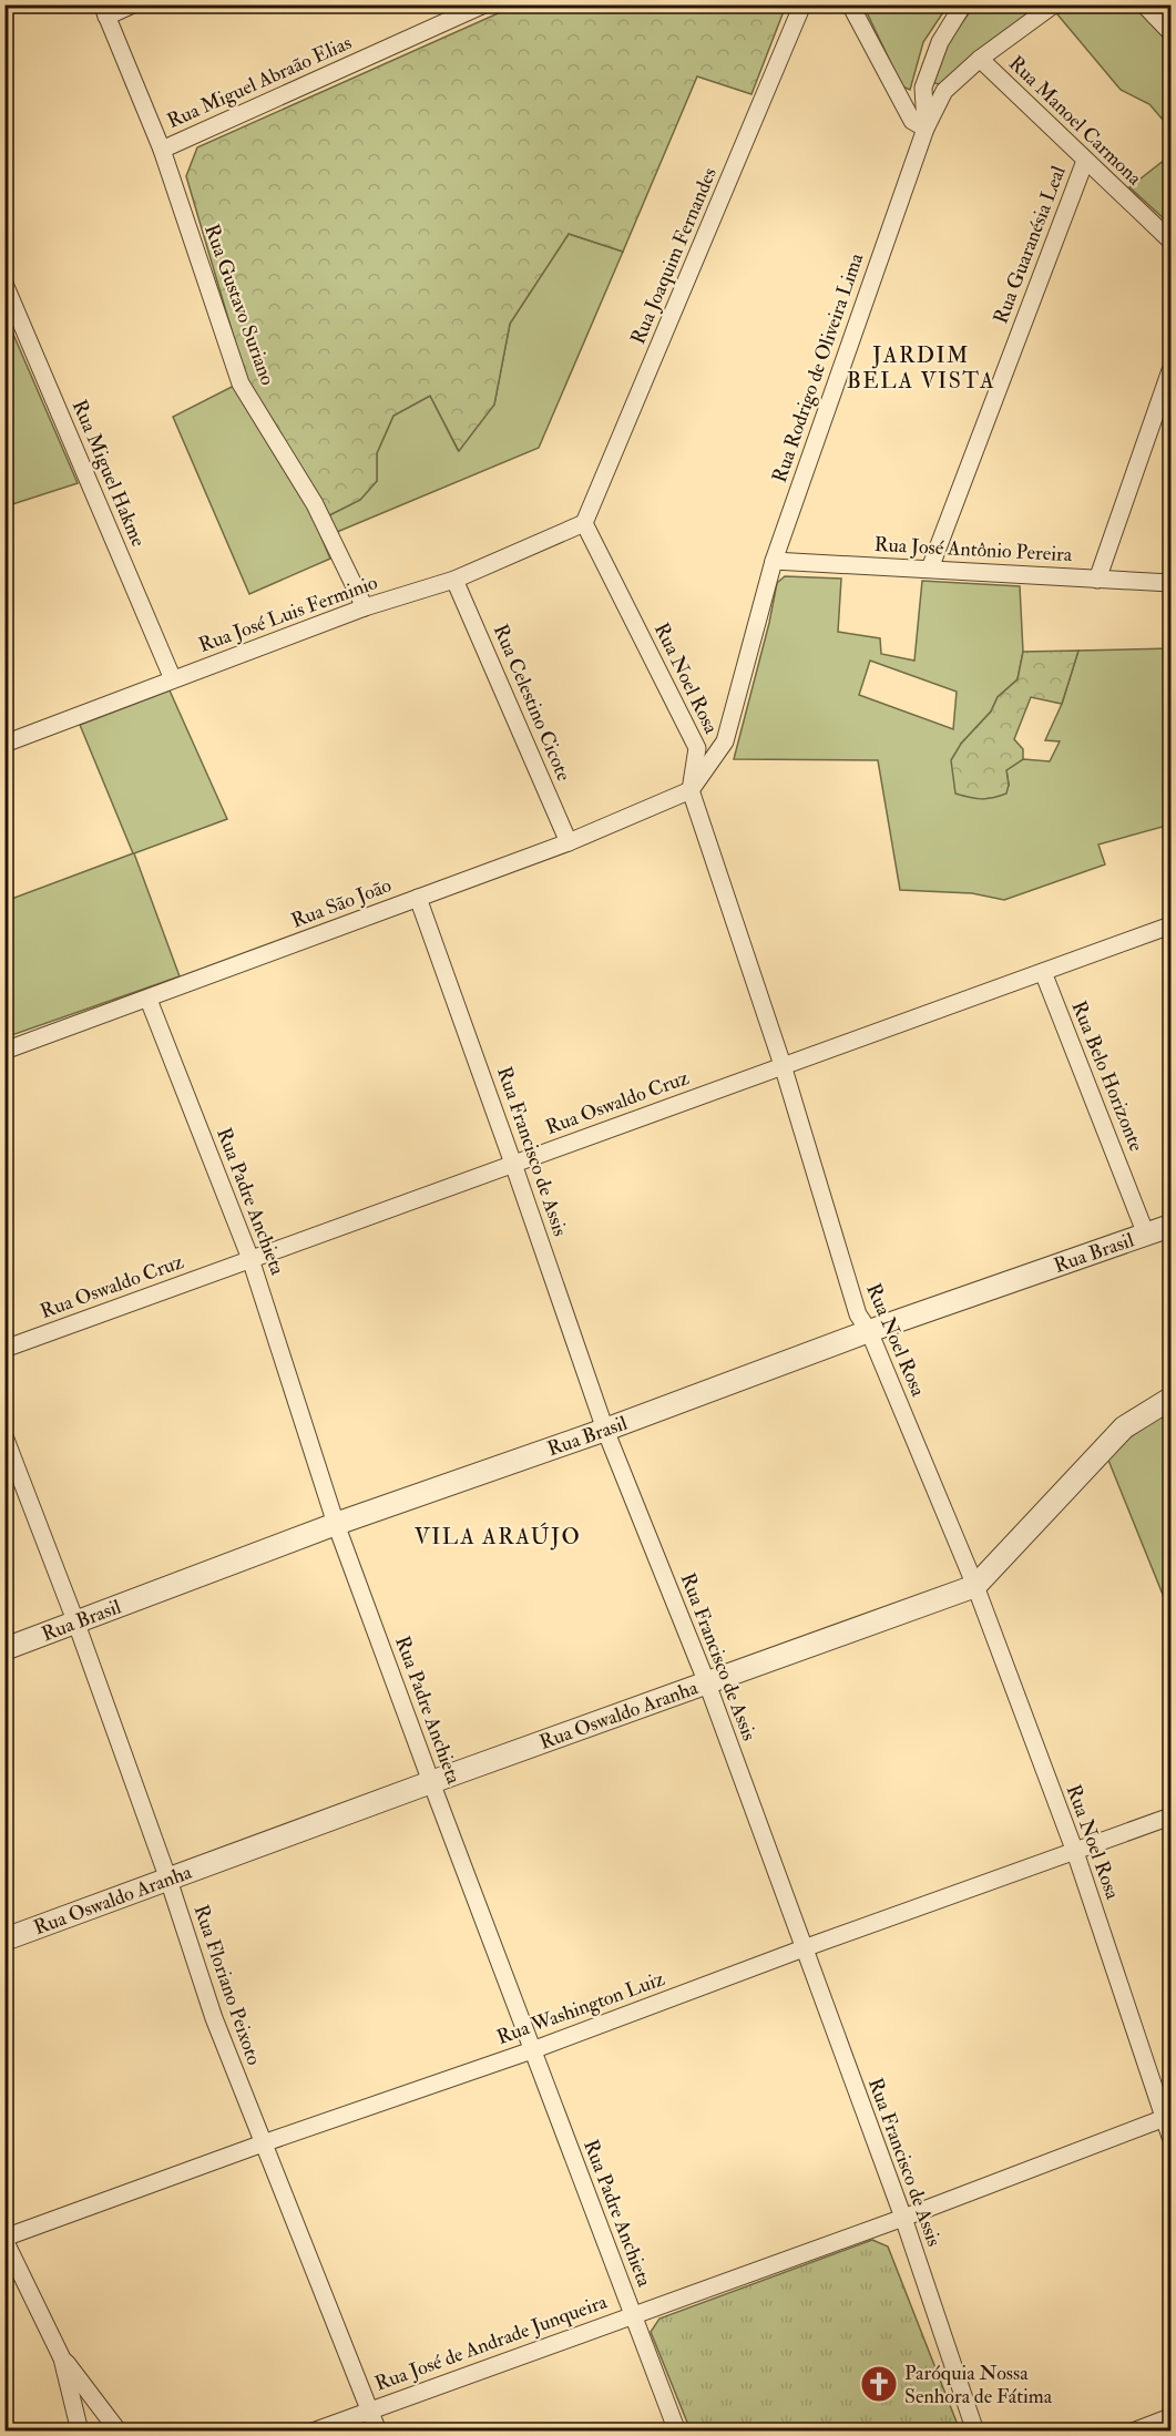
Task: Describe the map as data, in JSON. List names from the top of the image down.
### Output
{
  "streets": {
    "street": [
      "Rua Miguel Abraão Elias",
      "Rua Manoel Carmona",
      "Rua Guaranésia Leal",
      "Rua Joaquim Fernandes",
      "Rua Gustavo Suriano",
      "Rua Rodrigo de Oliveira Lima",
      "Rua Miguel Hakme",
      "Rua José Antônio Pereira",
      "Rua José Luis Ferminio",
      "Rua Noel Rosa",
      "Rua Celestino Cicote",
      "Rua São João",
      "Rua Belo Horizonte",
      "Rua Oswaldo Cruz",
      "Rua Francisco de Assis",
      "Rua Padre Anchieta",
      "Rua Brasil",
      "Rua Oswaldo Aranha",
      "Rua Floriano Peixoto",
      "Rua Washington Luiz",
      "Rua José de Andrade Junqueira"
    ]
  },
  "crossings": [
    ["Rua Miguel Abraão Elias", "Rua Gustavo Suriano"],
    ["Rua Manoel Carmona", "Rua Guaranésia Leal"],
    ["Rua Manoel Carmona", "Rua Rodrigo de Oliveira Lima"],
    ["Rua Guaranésia Leal", "Rua José Antônio Pereira"],
    ["Rua Joaquim Fernandes", "Rua José Luis Ferminio"],
    ["Rua Joaquim Fernandes", "Rua Noel Rosa"],
    ["Rua Gustavo Suriano", "Rua José Luis Ferminio"],
    ["Rua Rodrigo de Oliveira Lima", "Rua José Antônio Pereira"],
    ["Rua Rodrigo de Oliveira Lima", "Rua Noel Rosa"],
    ["Rua Rodrigo de Oliveira Lima", "Rua São João"],
    ["Rua Miguel Hakme", "Rua José Luis Ferminio"],
    ["Rua José Luis Ferminio", "Rua Noel Rosa"],
    ["Rua José Luis Ferminio", "Rua Celestino Cicote"],
    ["Rua Noel Rosa", "Rua São João"],
    ["Rua Noel Rosa", "Rua Oswaldo Cruz"],
    ["Rua Noel Rosa", "Rua Brasil"],
    ["Rua Noel Rosa", "Rua Oswaldo Aranha"],
    ["Rua Noel Rosa", "Rua Washington Luiz"],
    ["Rua Noel Rosa", "Rua José de Andrade Junqueira"],
    ["Rua Celestino Cicote", "Rua São João"],
    ["Rua São João", "Rua Francisco de Assis"],
    ["Rua São João", "Rua Padre Anchieta"],
    ["Rua Belo Horizonte", "Rua Oswaldo Cruz"],
    ["Rua Belo Horizonte", "Rua Brasil"],
    ["Rua Oswaldo Cruz", "Rua Francisco de Assis"],
    ["Rua Oswaldo Cruz", "Rua Padre Anchieta"],
    ["Rua Francisco de Assis", "Rua Brasil"],
    ["Rua Francisco de Assis", "Rua Oswaldo Aranha"],
    ["Rua Francisco de Assis", "Rua Washington Luiz"],
    ["Rua Francisco de Assis", "Rua José de Andrade Junqueira"],
    ["Rua Padre Anchieta", "Rua Brasil"],
    ["Rua Padre Anchieta", "Rua Oswaldo Aranha"],
    ["Rua Padre Anchieta", "Rua Washington Luiz"],
    ["Rua Padre Anchieta", "Rua José de Andrade Junqueira"],
    ["Rua Brasil", "Rua Floriano Peixoto"],
    ["Rua Oswaldo Aranha", "Rua Floriano Peixoto"],
    ["Rua Floriano Peixoto", "Rua Washington Luiz"],
    ["Rua Floriano Peixoto", "Rua José de Andrade Junqueira"]
  ],
  "districts": ["JARDIM BELA VISTA", "VILA ARAÚJO"],
  "places": {
    "church": ["Paróquia Nossa Senhora de Fátima"]
  }
}
